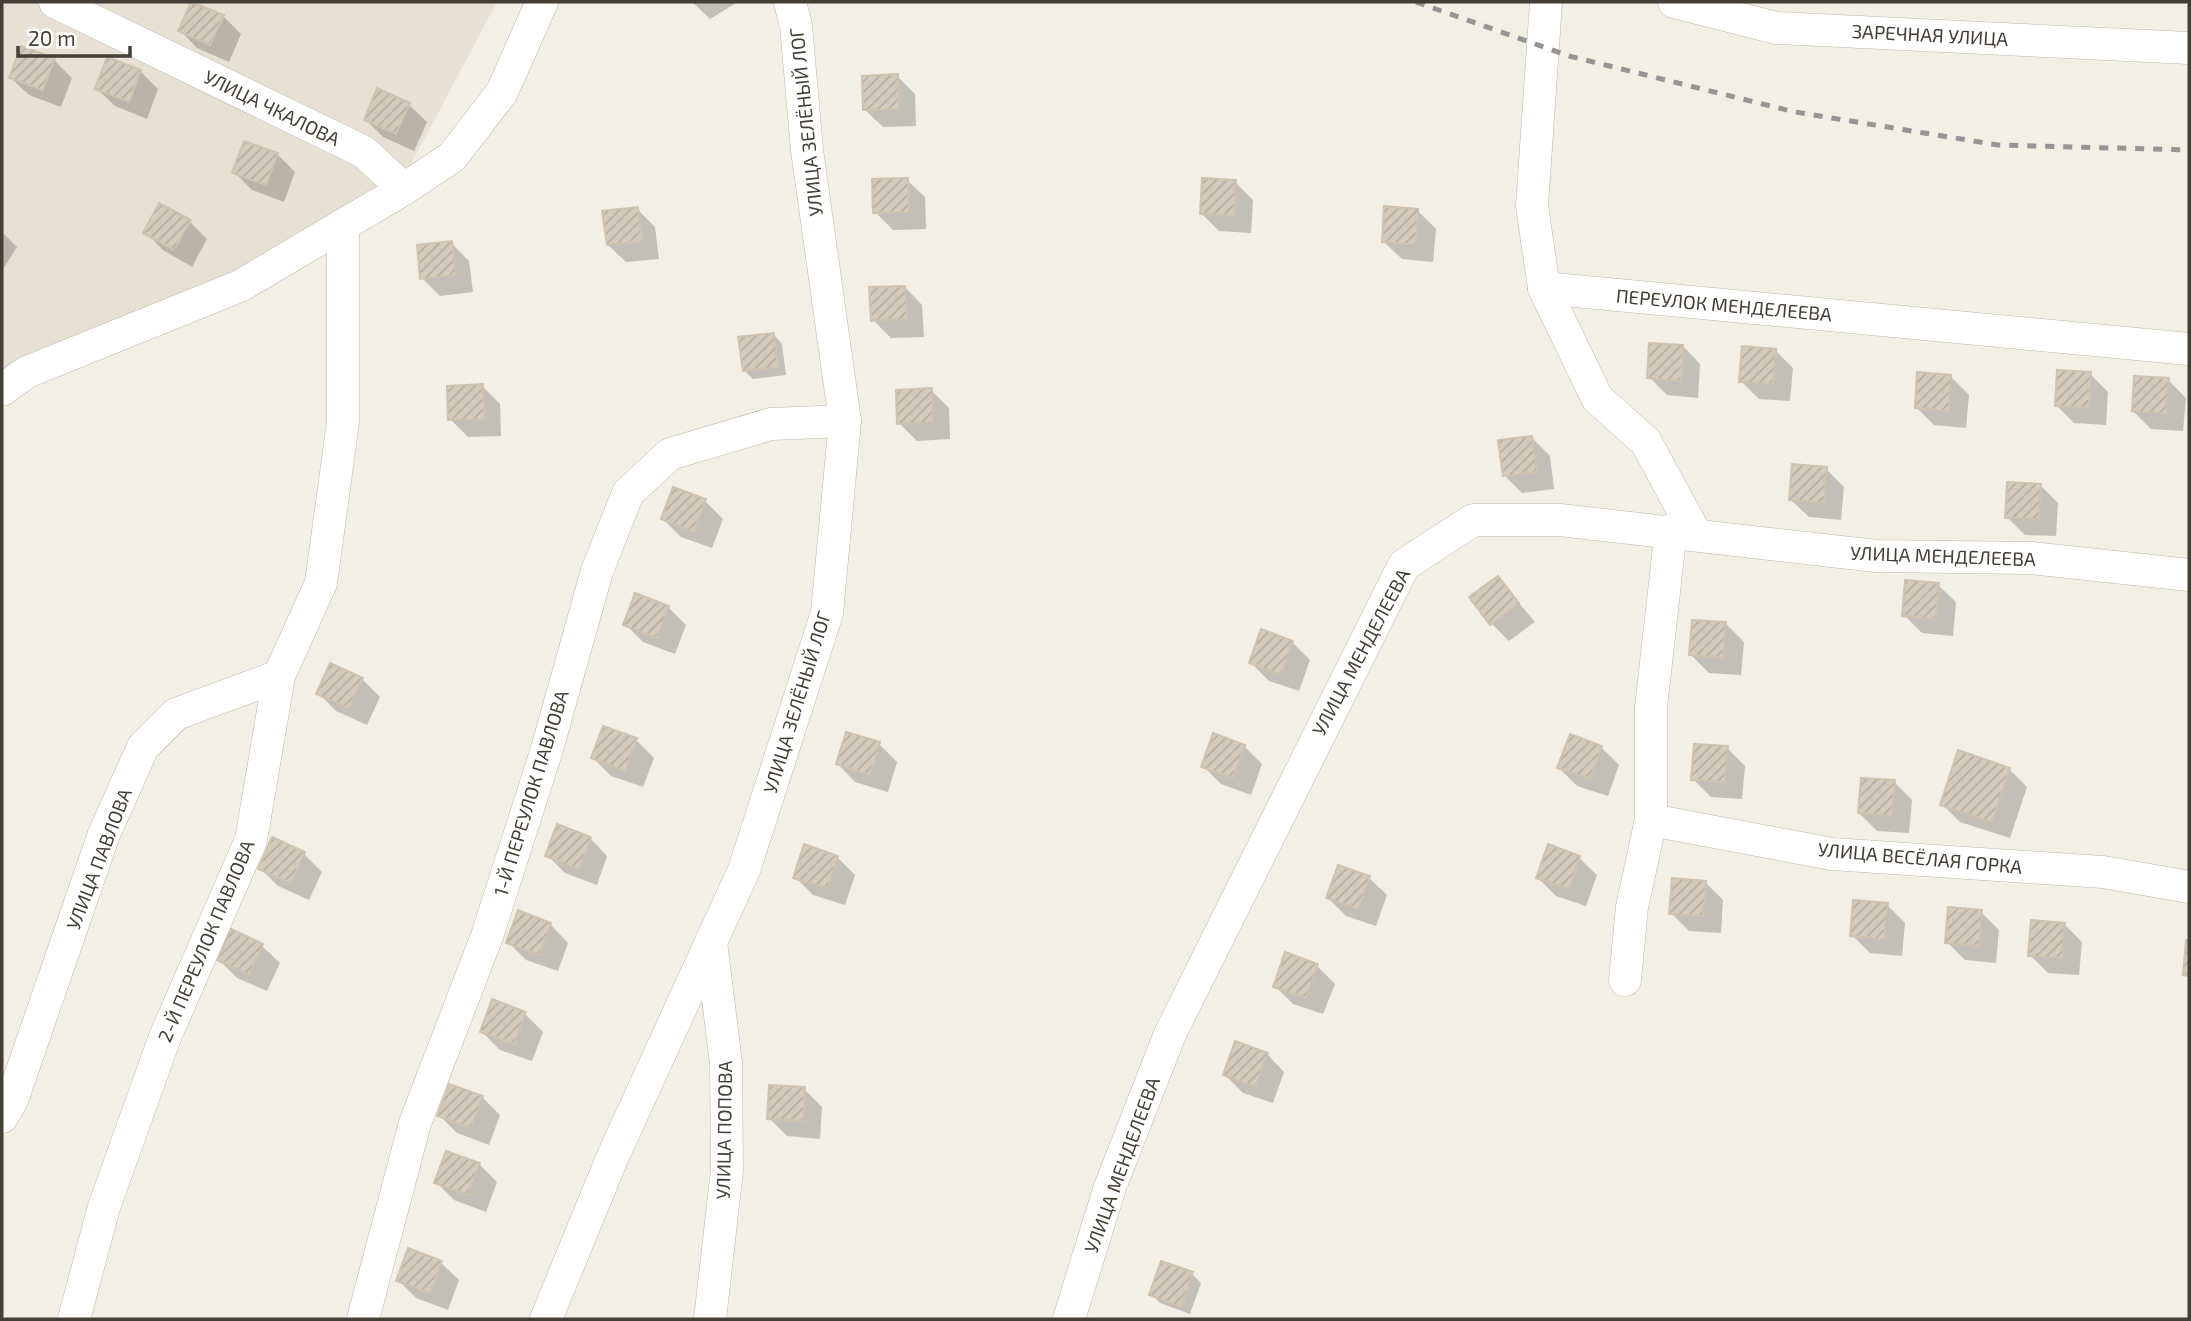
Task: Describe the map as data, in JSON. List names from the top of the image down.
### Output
{
  "streets": {
    "street": [
      "ЗАРЕЧНАЯ УЛИЦА",
      "УЛИЦА ЧКАЛОВА",
      "УЛИЦА ЗЕЛЁНЫЙ ЛОГ",
      "ПЕРЕУЛОК МЕНДЕЛЕЕВА",
      "УЛИЦА МЕНДЕЛЕЕВА",
      "1-Й ПЕРЕУЛОК ПАВЛОВА",
      "УЛИЦА ВЕСЁЛАЯ ГОРКА",
      "УЛИЦА ПАВЛОВА",
      "2-Й ПЕРЕУЛОК ПАВЛОВА",
      "УЛИЦА ПОПОВА"
    ]
  },
  "crossings": [
    ["УЛИЦА ЗЕЛЁНЫЙ ЛОГ", "1-Й ПЕРЕУЛОК ПАВЛОВА"],
    ["УЛИЦА ЗЕЛЁНЫЙ ЛОГ", "УЛИЦА ПОПОВА"],
    ["УЛИЦА ПАВЛОВА", "2-Й ПЕРЕУЛОК ПАВЛОВА"]
  ],
  "scale_bar": "20 m"
}
